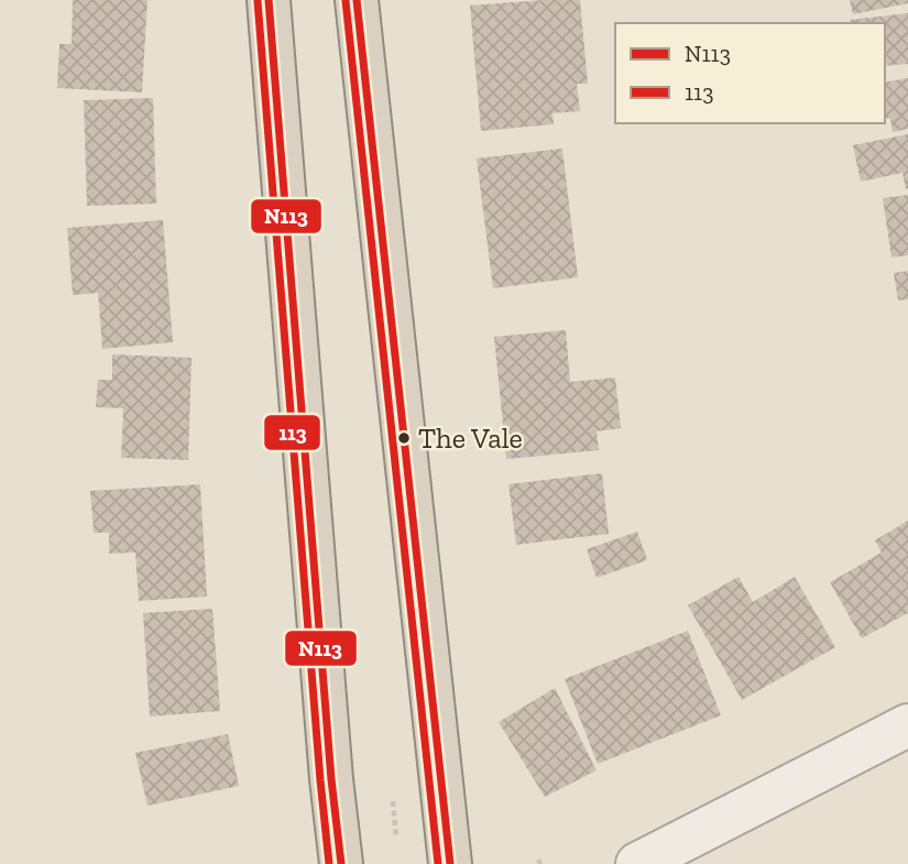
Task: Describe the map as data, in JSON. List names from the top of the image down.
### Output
{
  "places": ["The Vale"],
  "lines": ["transit line N113", "transit line 113"],
  "legend": ["N113", "113"]
}
